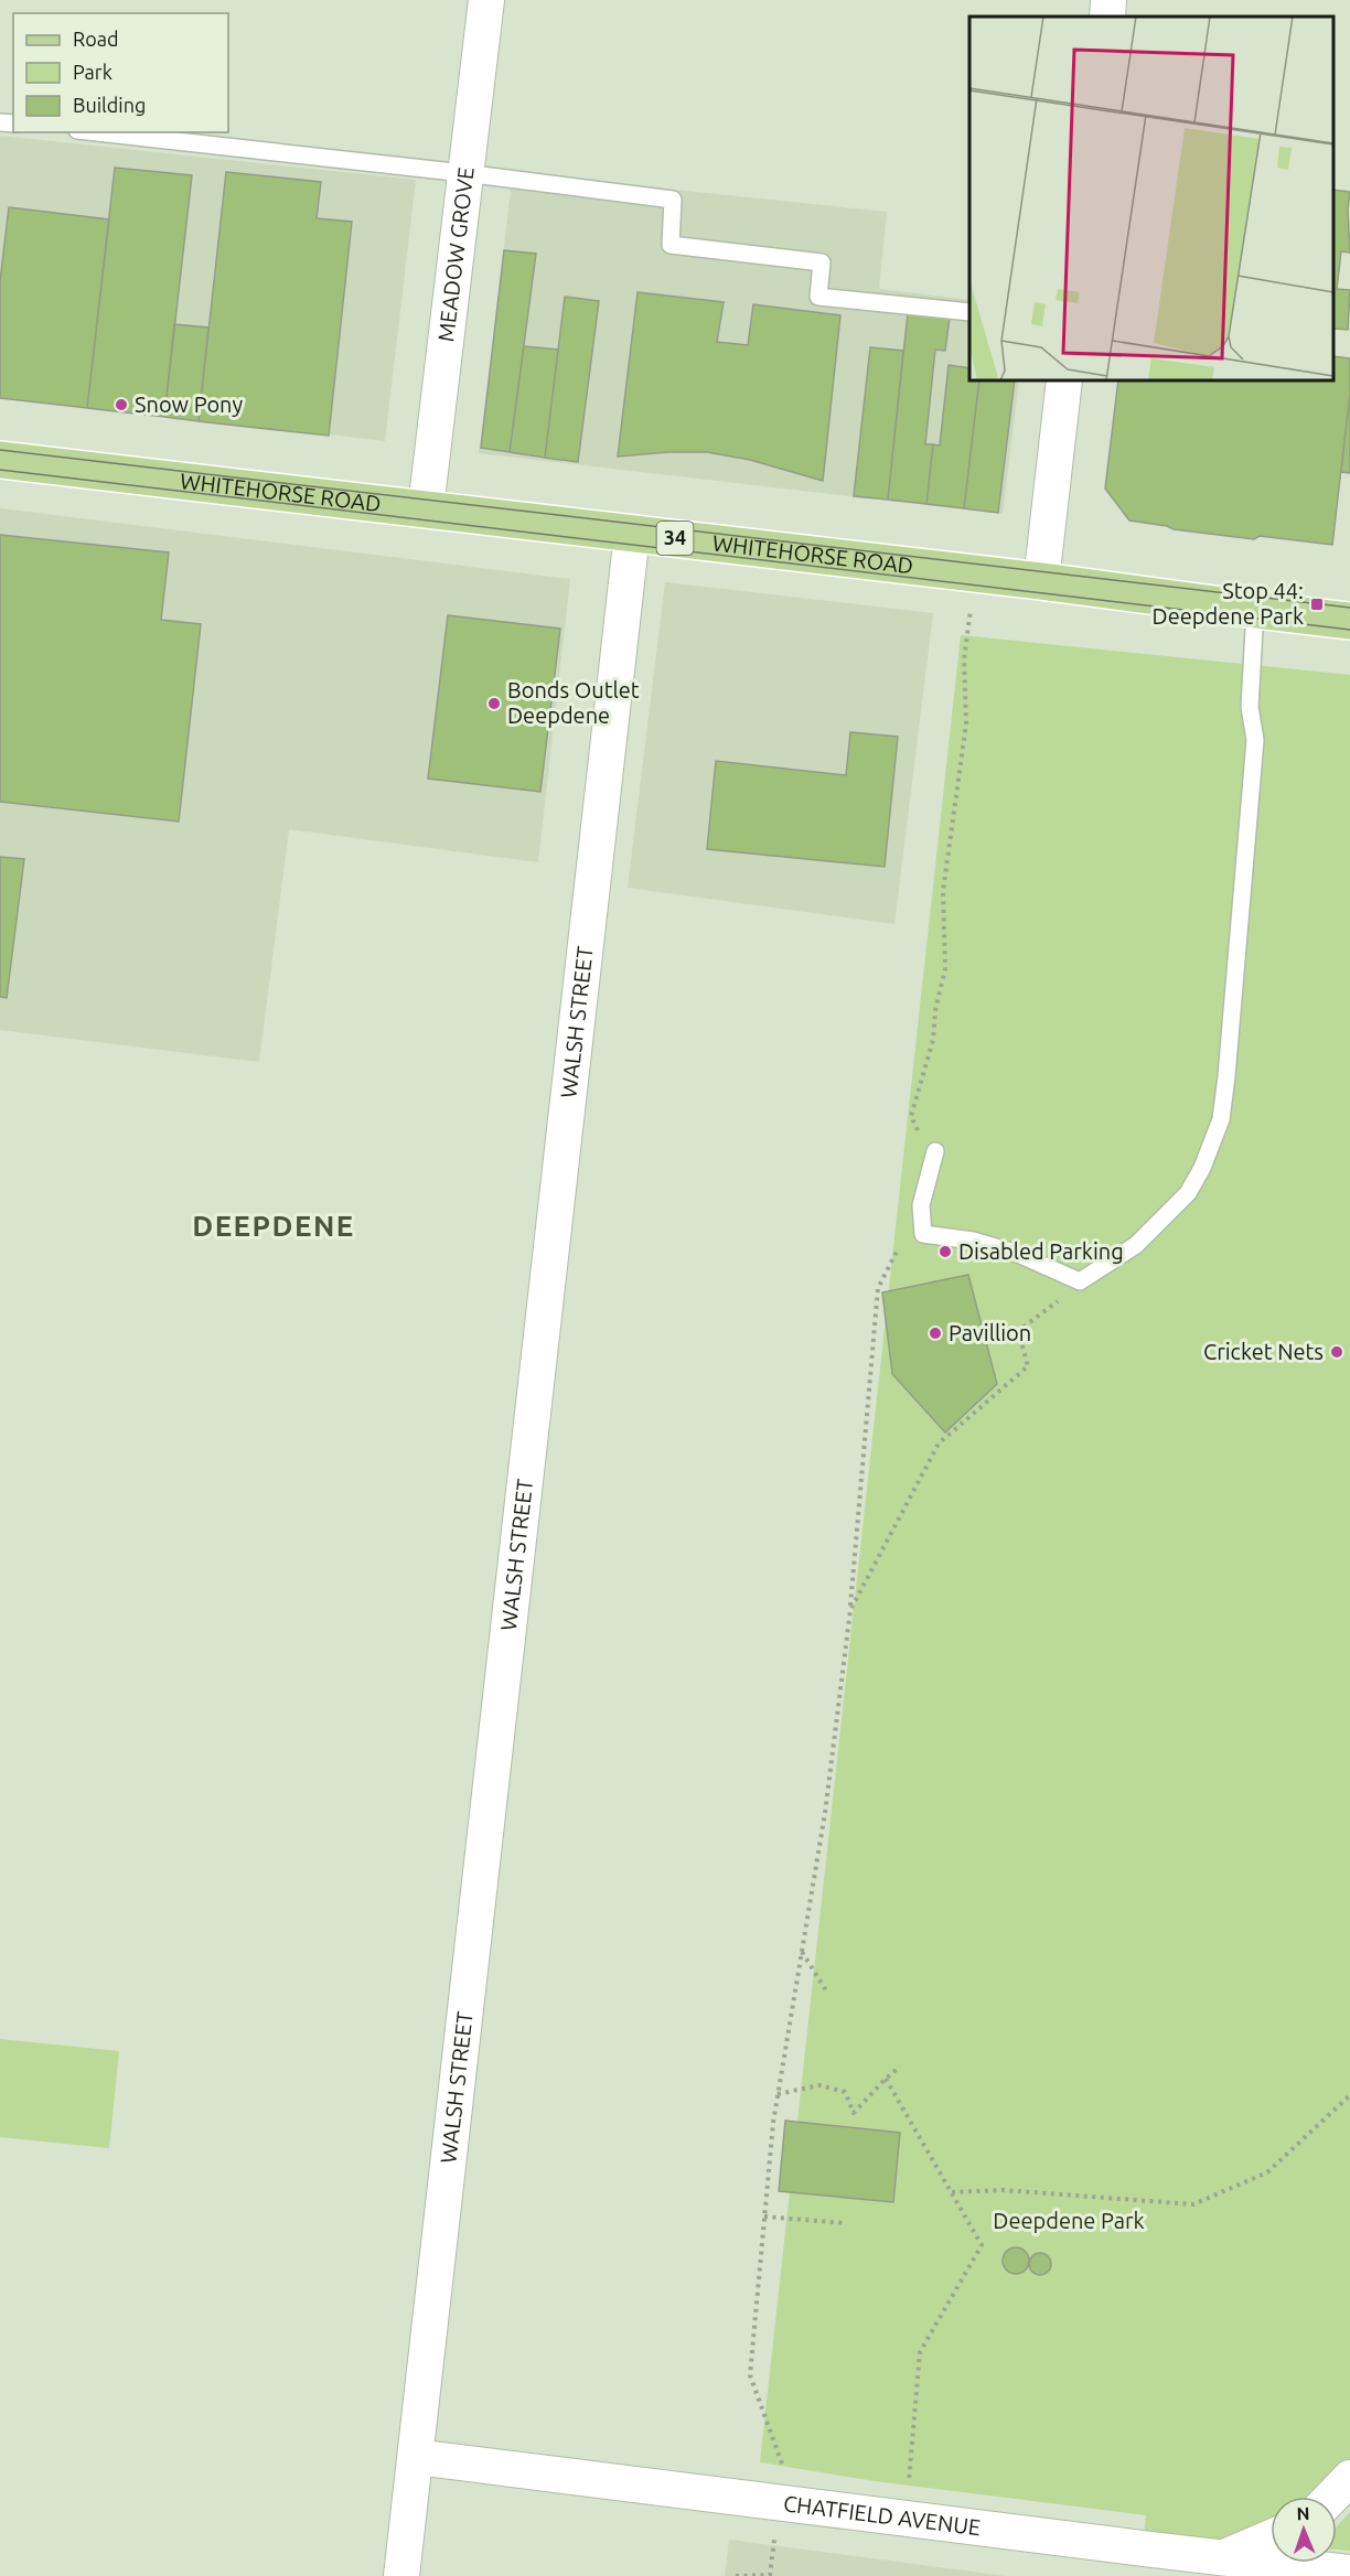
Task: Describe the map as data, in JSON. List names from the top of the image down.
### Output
{
  "streets": {
    "main road": ["WHITEHORSE ROAD", "34"],
    "street": ["MEADOW GROVE", "WALSH STREET", "CHATFIELD AVENUE"]
  },
  "crossings": [
    ["MEADOW GROVE", "WHITEHORSE ROAD"],
    ["WHITEHORSE ROAD", "WALSH STREET"],
    ["WALSH STREET", "CHATFIELD AVENUE"]
  ],
  "districts": ["DEEPDENE"],
  "parks": ["Deepdene Park"],
  "places": {
    "other": [
      "Snow Pony",
      "Bonds Outlet Deepdene",
      "Disabled Parking",
      "Pavillion",
      "Cricket Nets"
    ],
    "transit": ["Stop 44: Deepdene Park"]
  },
  "legend": ["Road", "Park", "Building"],
  "north": "top"
}
